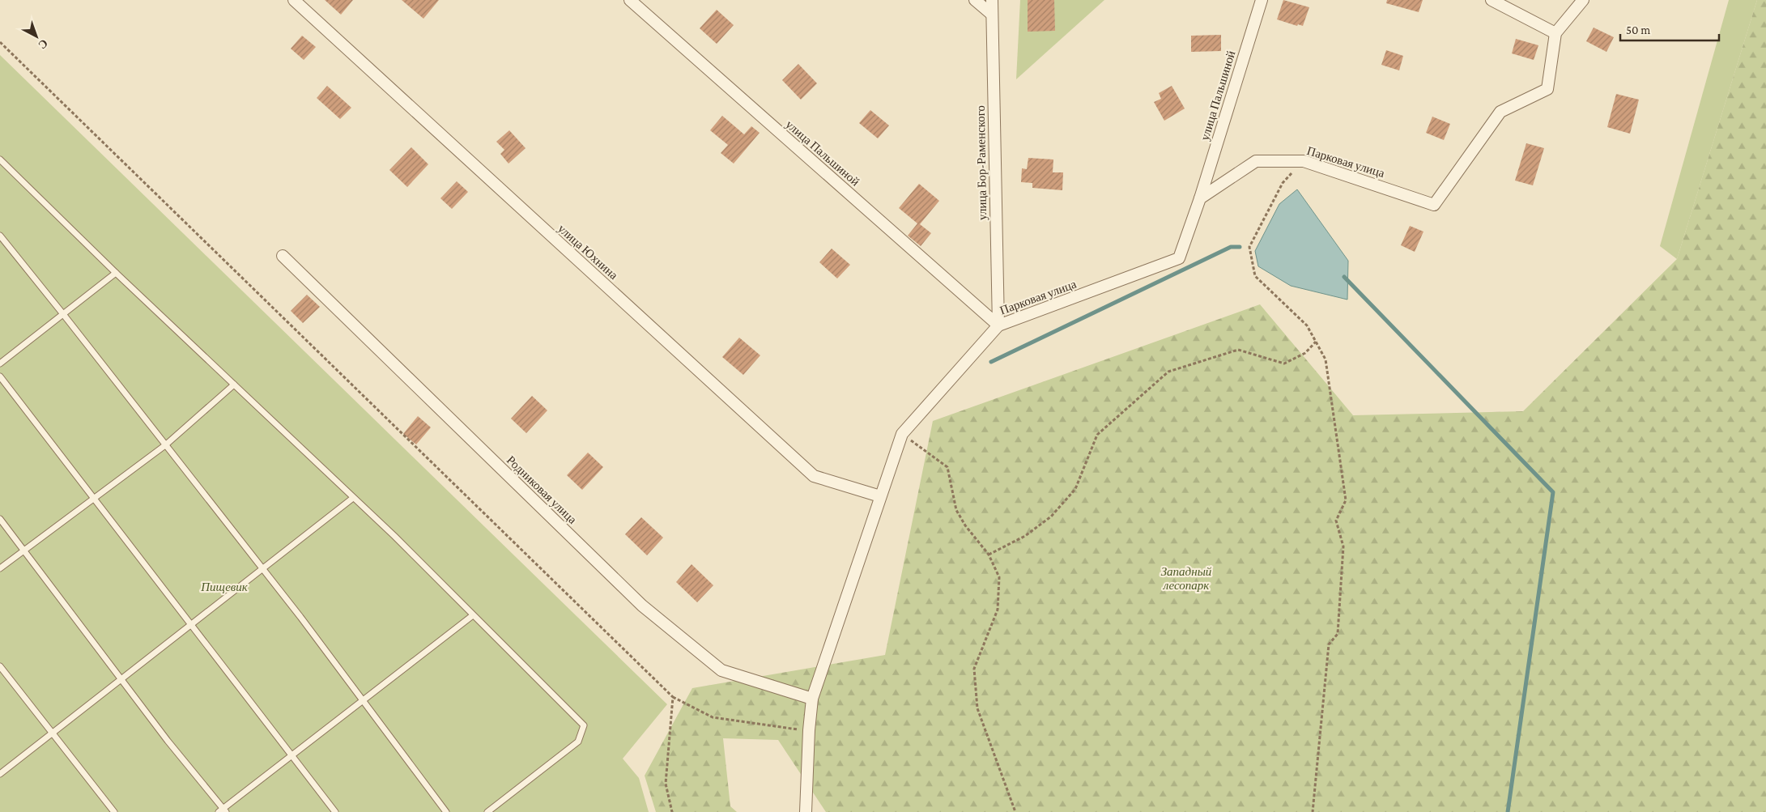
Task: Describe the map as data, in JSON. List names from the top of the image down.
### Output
{
  "streets": {
    "street": [
      "улица Пальшиной",
      "Парковая улица",
      "улица Бор-Раменского",
      "улица Юхнина",
      "Родниковая улица"
    ]
  },
  "crossings": [
    ["улица Пальшиной", "Парковая улица"],
    ["улица Пальшиной", "улица Бор-Раменского"],
    ["Парковая улица", "улица Бор-Раменского"]
  ],
  "parks": ["Западный лесопарк", "Пищевик"],
  "scale_bar": "50 m",
  "north": "bottom right"
}
